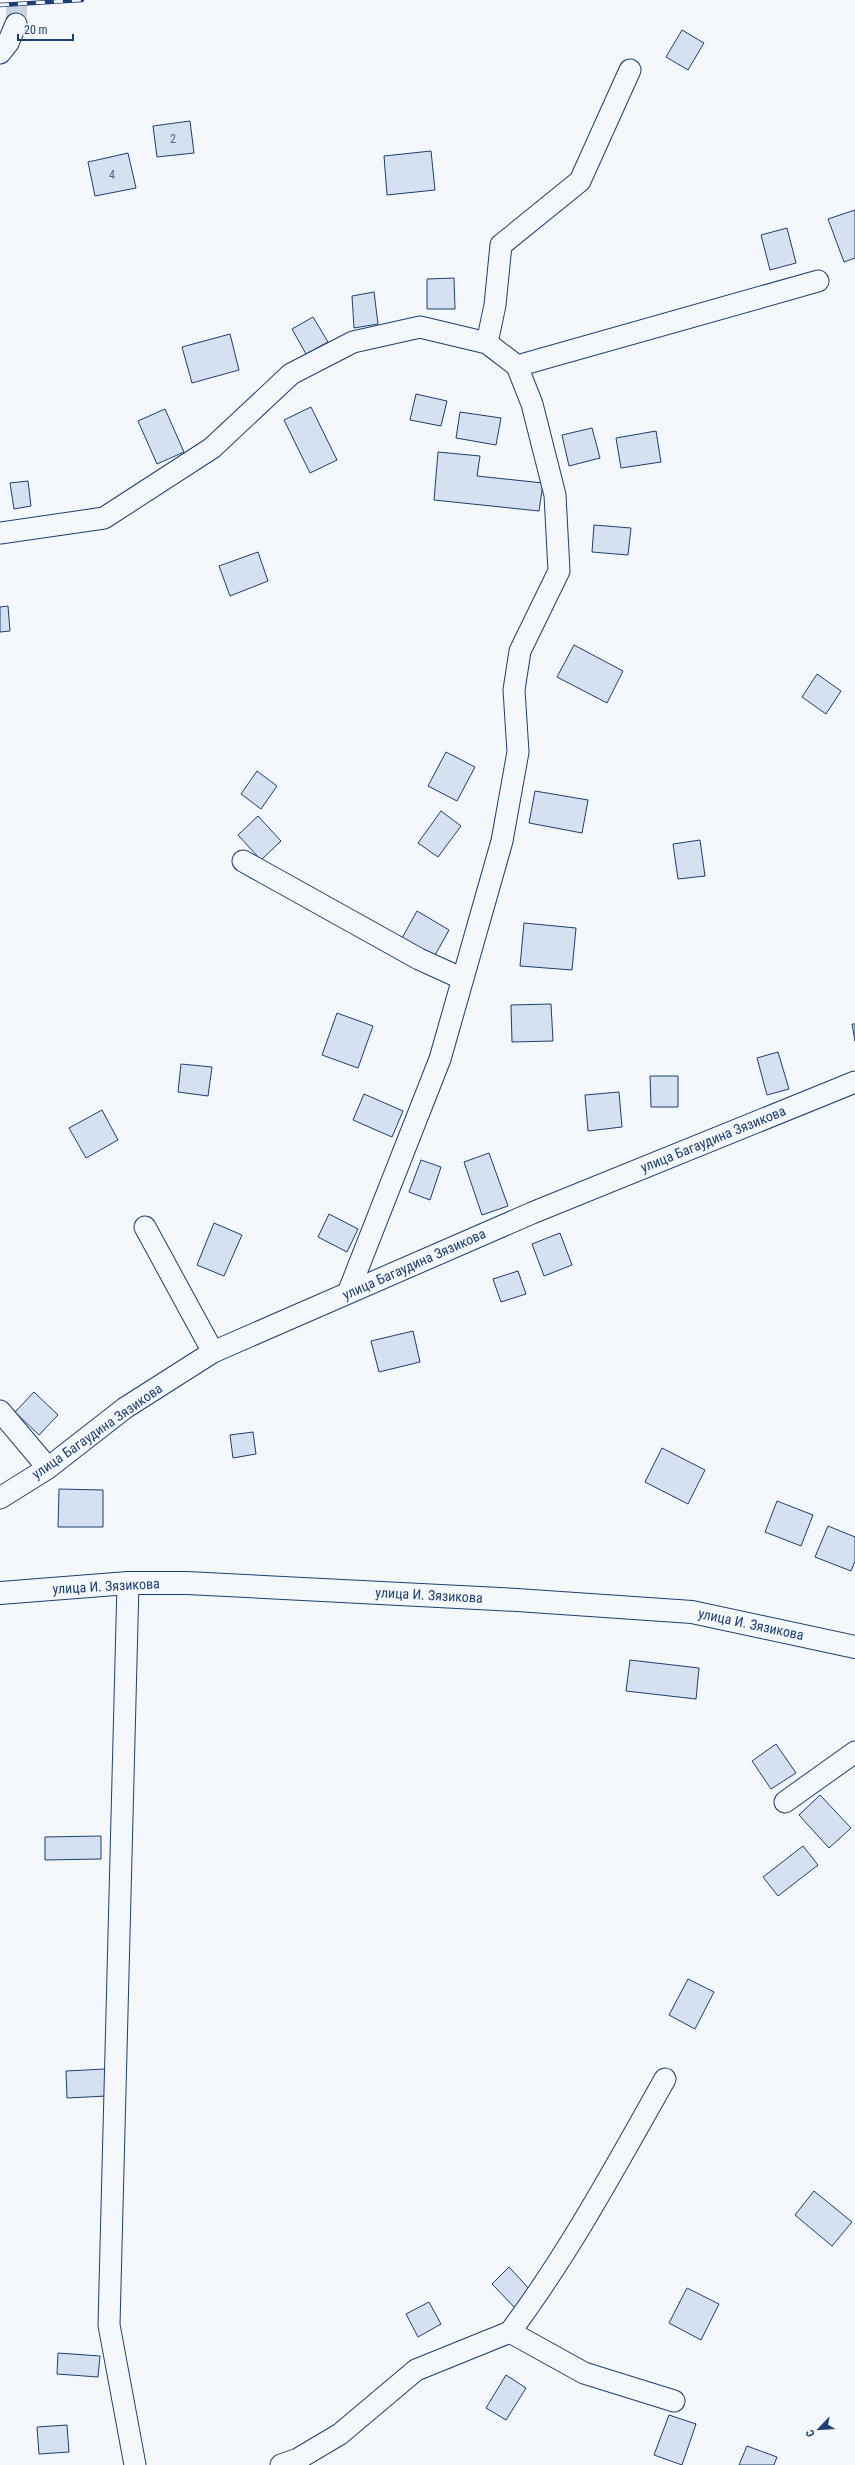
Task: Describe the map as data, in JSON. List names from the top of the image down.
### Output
{
  "streets": {
    "main road": ["улица И. Зязикова"],
    "street": ["улица Багаудина Зязикова"]
  },
  "house_numbers": ["2", "4"],
  "scale_bar": "20 m",
  "north": "bottom left"
}
